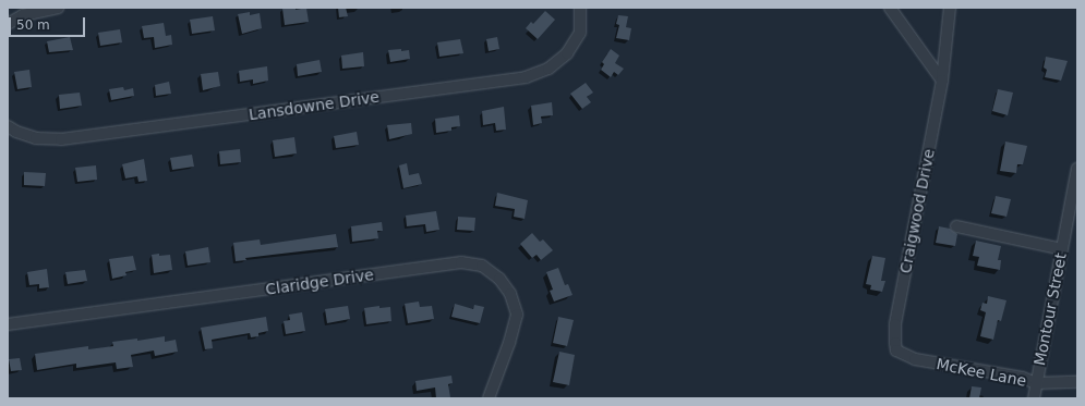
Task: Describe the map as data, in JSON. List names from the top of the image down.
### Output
{
  "streets": {
    "street": [
      "Lansdowne Drive",
      "Craigwood Drive",
      "Claridge Drive",
      "Montour Street",
      "McKee Lane"
    ]
  },
  "crossings": [
    ["Craigwood Drive", "McKee Lane"],
    ["Montour Street", "McKee Lane"]
  ],
  "scale_bar": "50 m"
}
